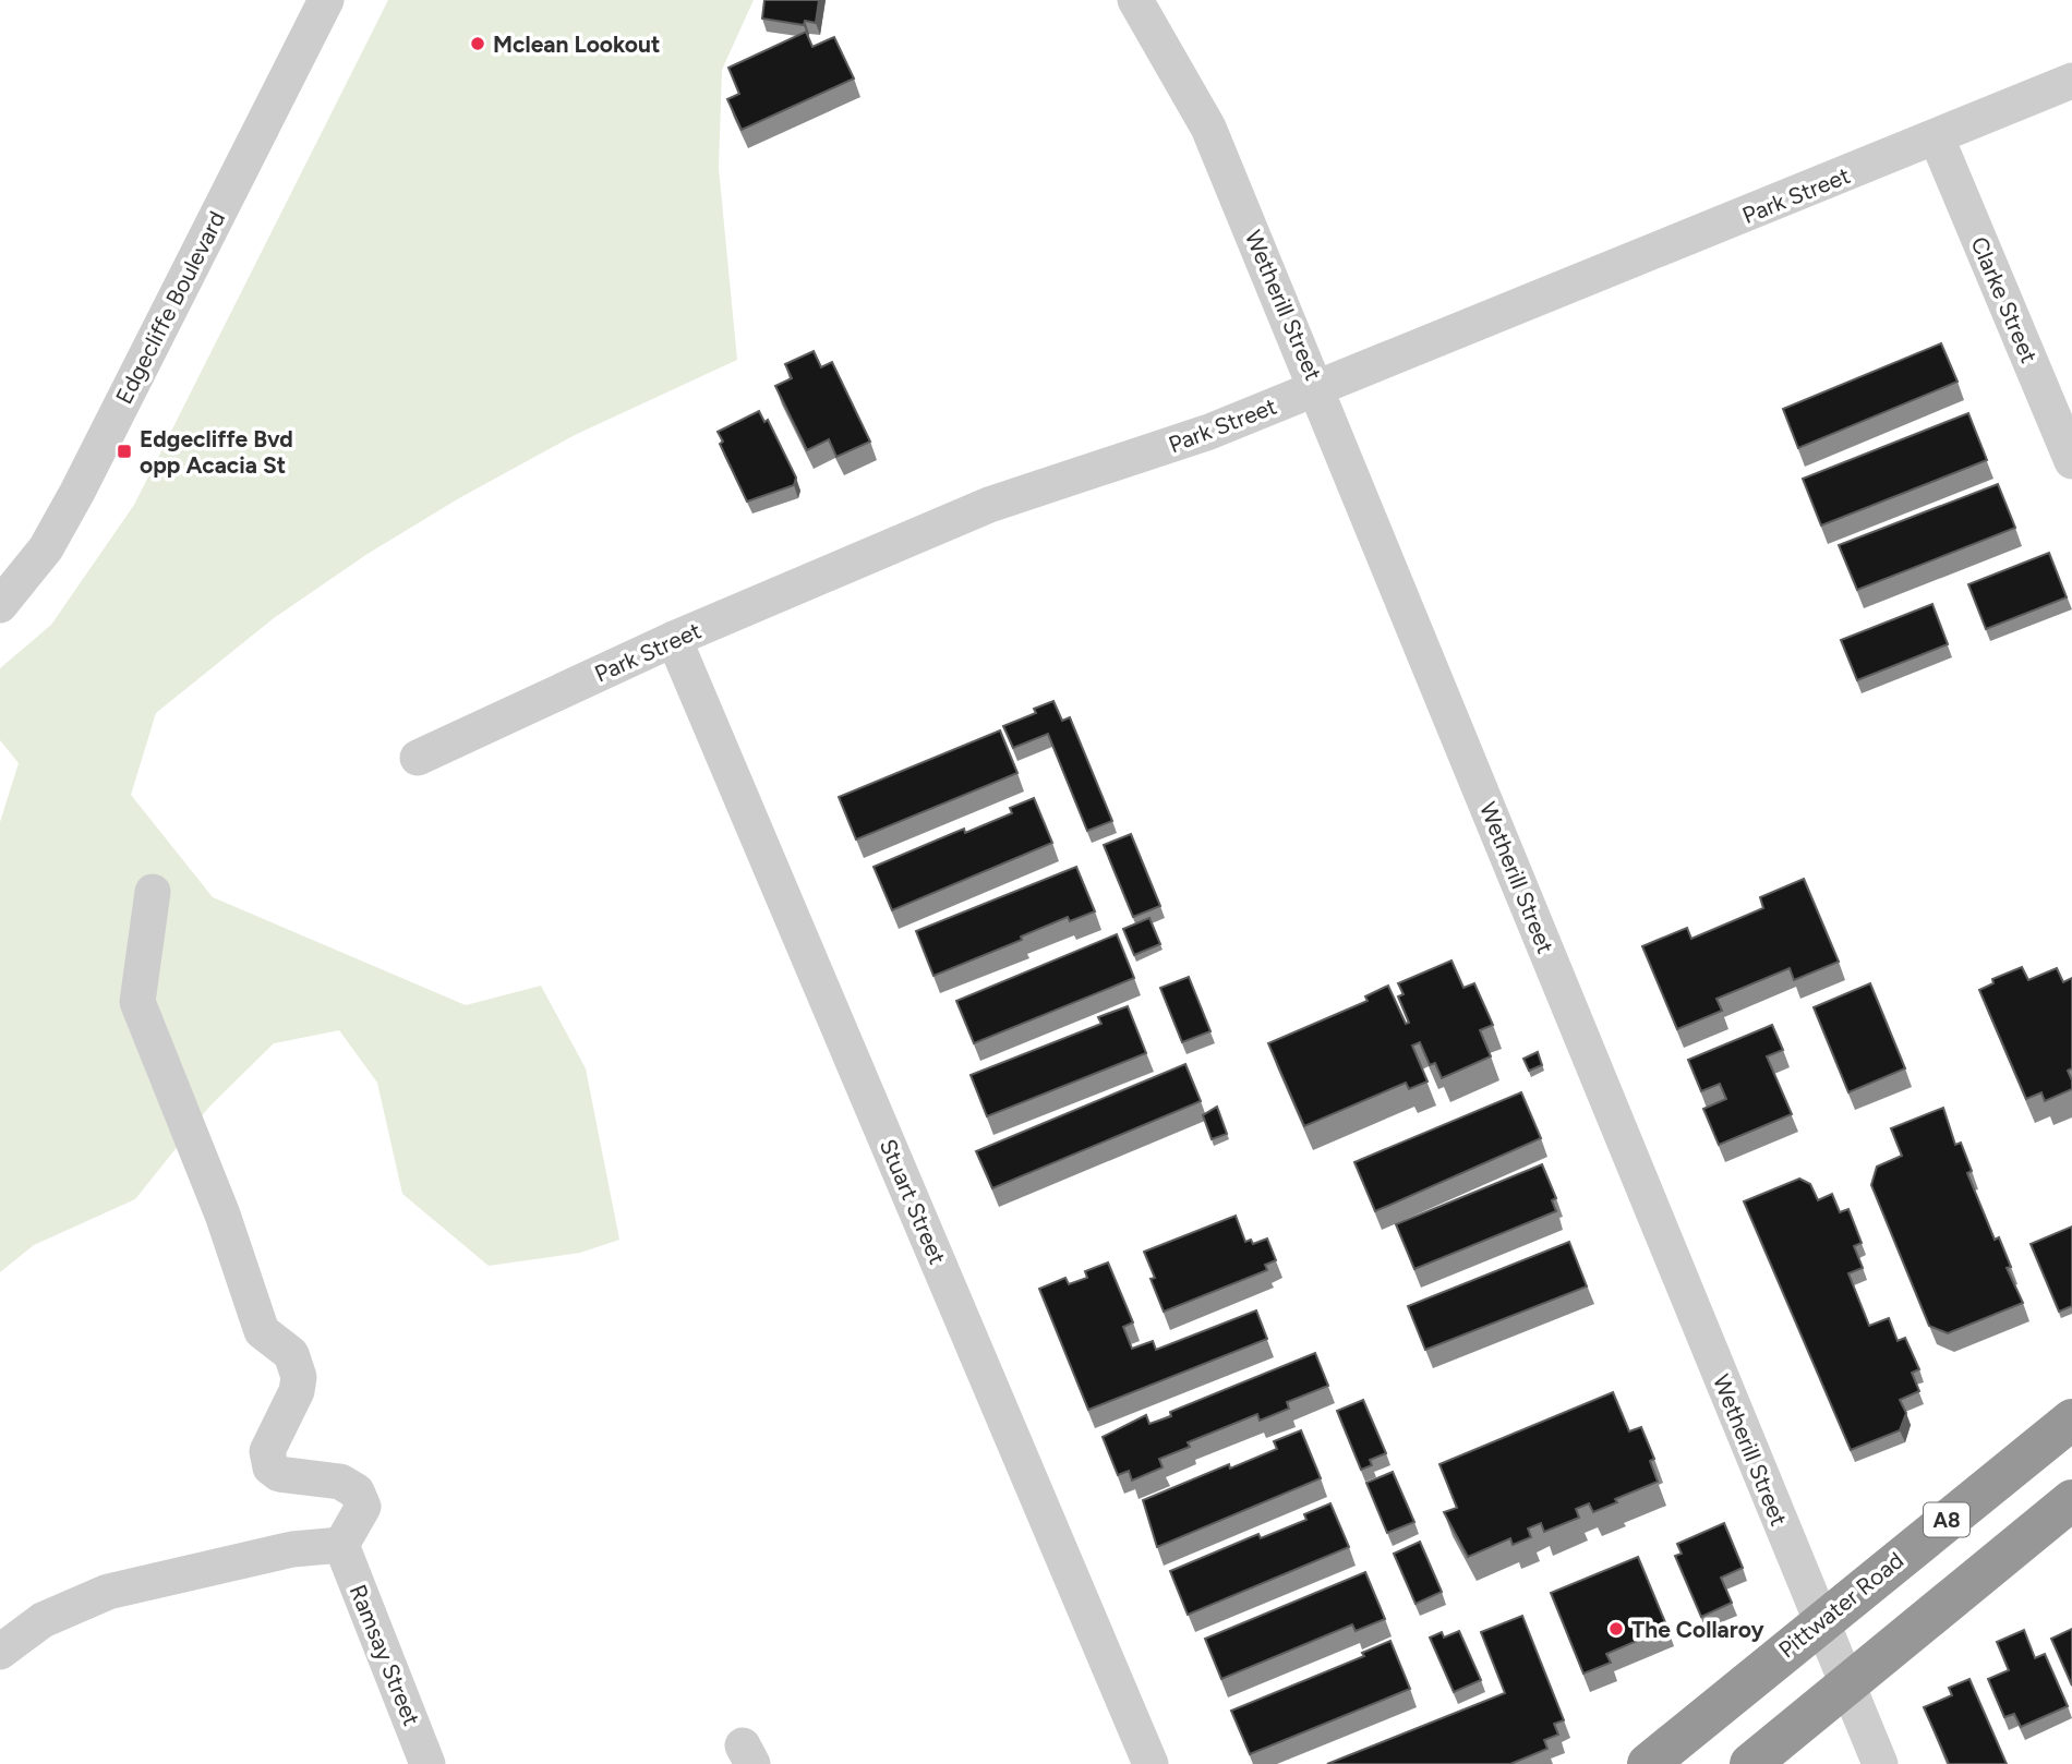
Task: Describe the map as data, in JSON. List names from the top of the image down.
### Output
{
  "streets": {
    "highway": ["A8", "Pittwater Road"],
    "street": [
      "Park Street",
      "Clarke Street",
      "Wetherill Street",
      "Edgecliffe Boulevard",
      "Stuart Street",
      "Ramsay Street"
    ]
  },
  "crossings": [
    ["Park Street", "Clarke Street"],
    ["Park Street", "Wetherill Street"],
    ["Park Street", "Stuart Street"],
    ["Wetherill Street", "Pittwater Road"]
  ],
  "places": {
    "other": ["Mclean Lookout", "The Collaroy"],
    "transit": ["Edgecliffe Bvd opp Acacia St"]
  }
}
